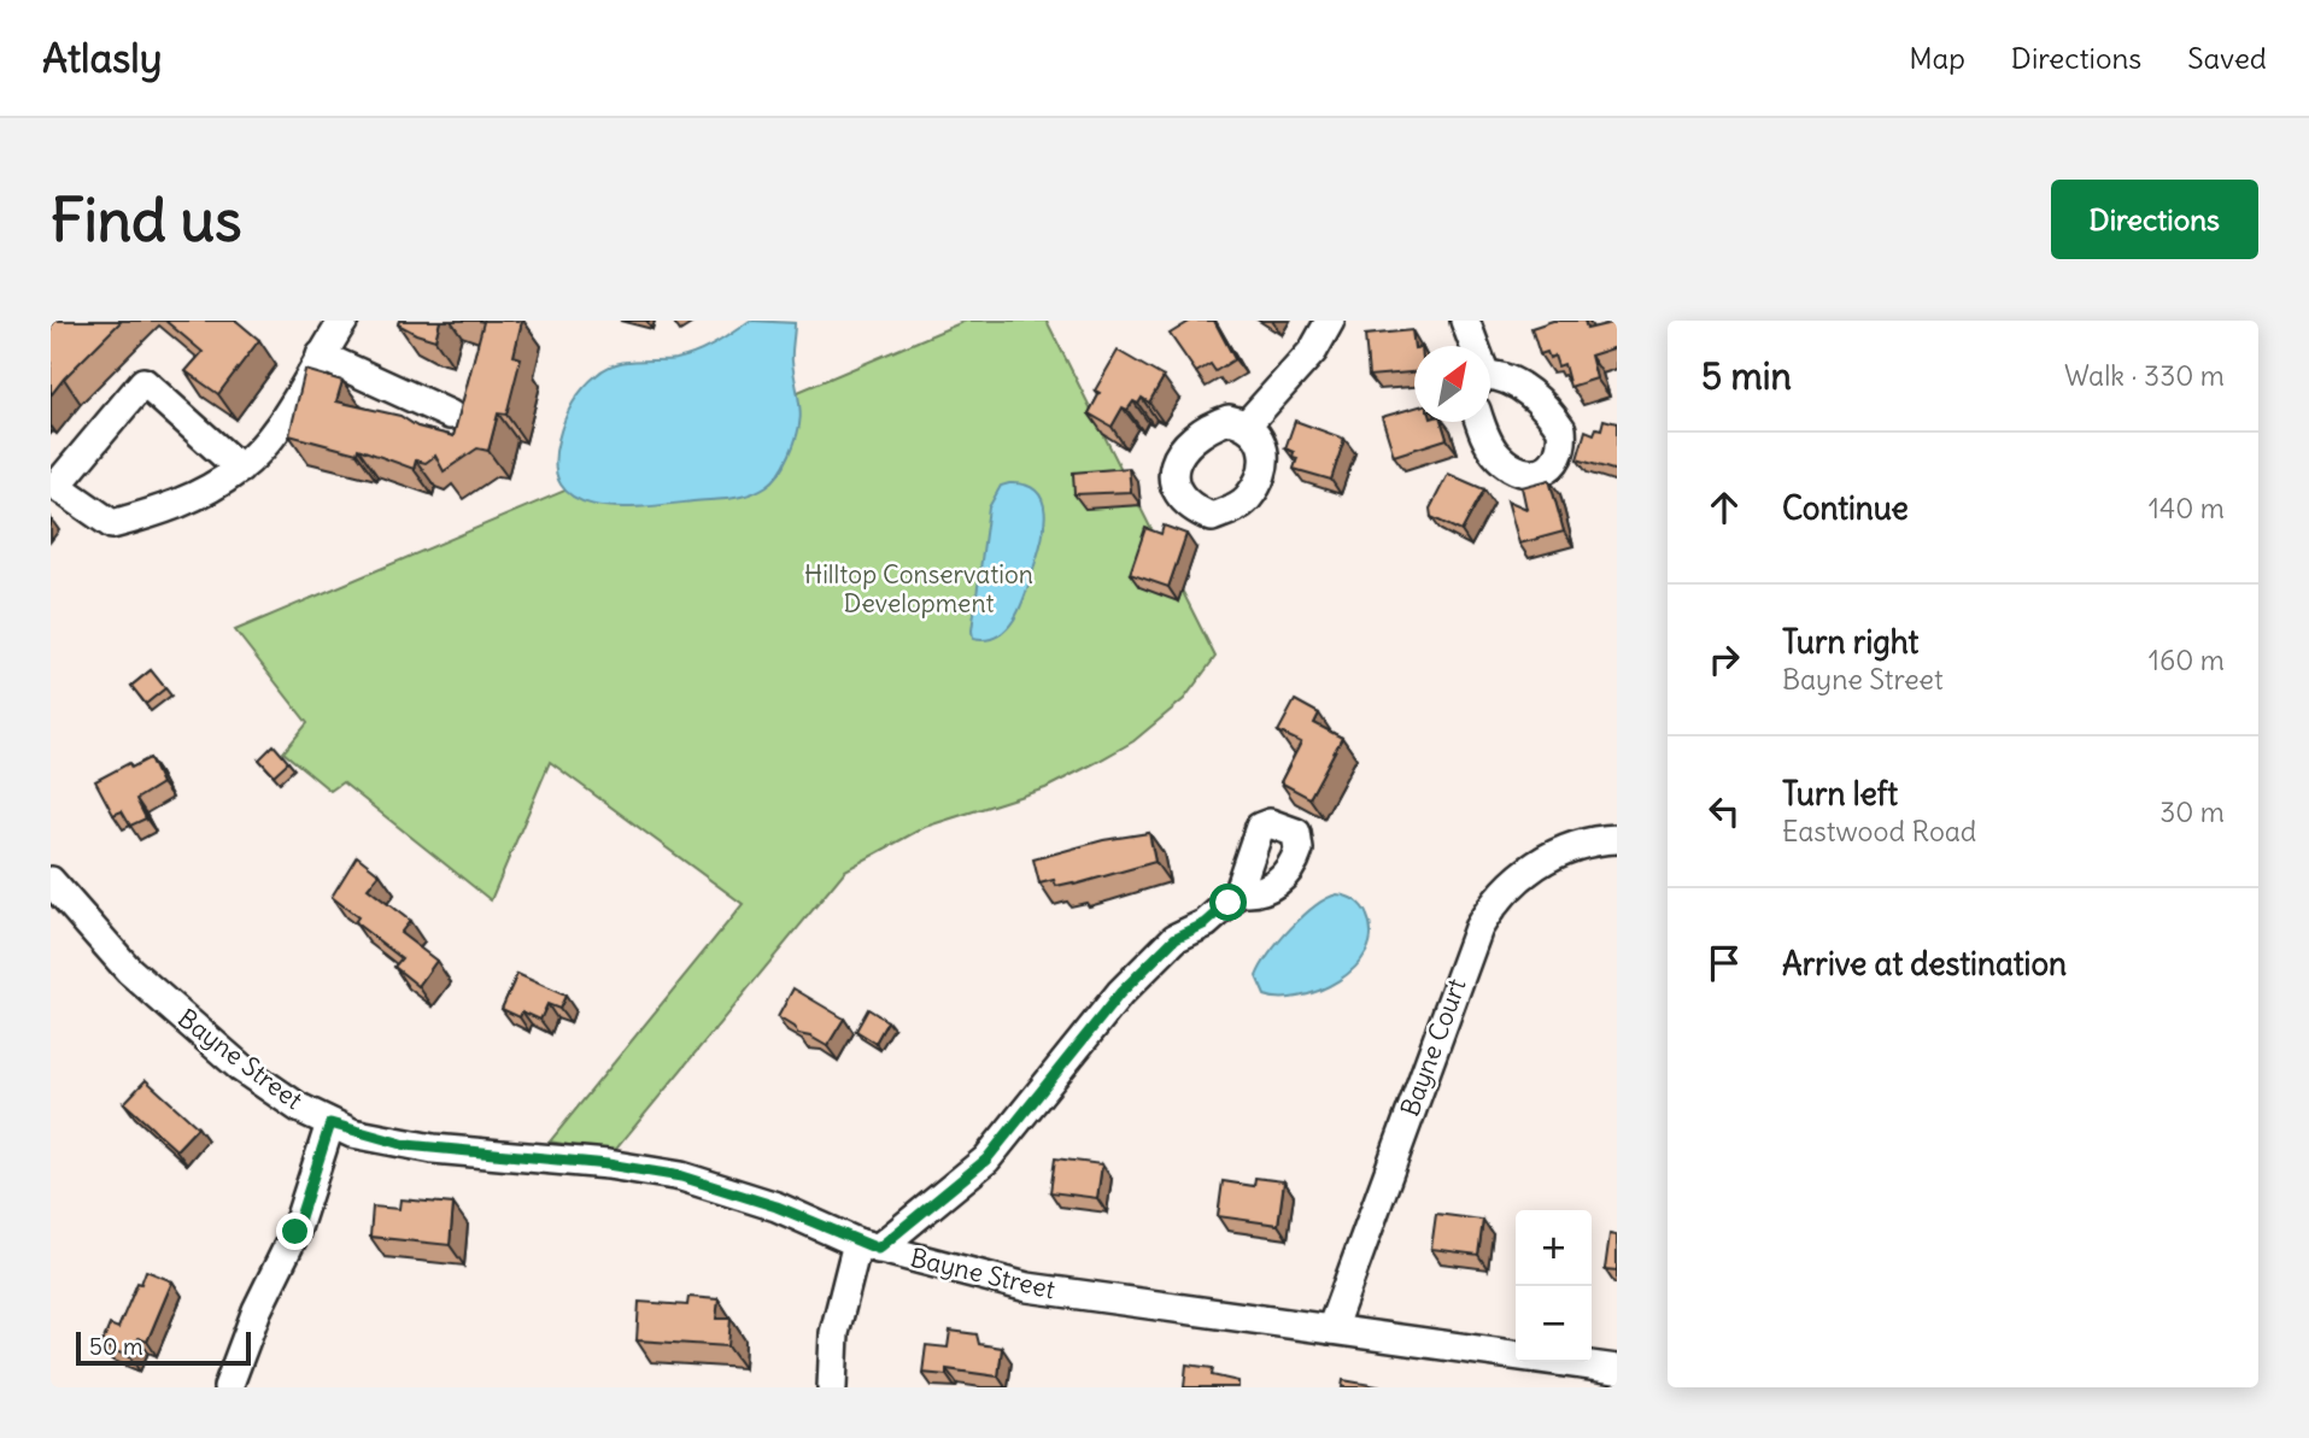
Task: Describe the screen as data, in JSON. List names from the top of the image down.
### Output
{
  "streets": {
    "street": ["Bayne Court", "Bayne Street"]
  },
  "crossings": [
    ["Bayne Court", "Bayne Street"]
  ],
  "parks": ["Hilltop Conservation Development"],
  "scale_bar": "50 m",
  "north": "top right",
  "page": {
    "header": "Atlasly",
    "nav": ["Map", "Directions", "Saved"],
    "buttons": "Directions",
    "title": "Find us",
    "heading": ["5 min", "Walk · 330 m"],
    "list": [
      ["Continue", "140 m"],
      ["Turn right", "Bayne Street", "160 m"],
      ["Turn left", "Eastwood Road", "30 m"],
      "Arrive at destination"
    ],
    "map_buttons": ["+", "−"],
    "scale": "50 m"
  }
}
